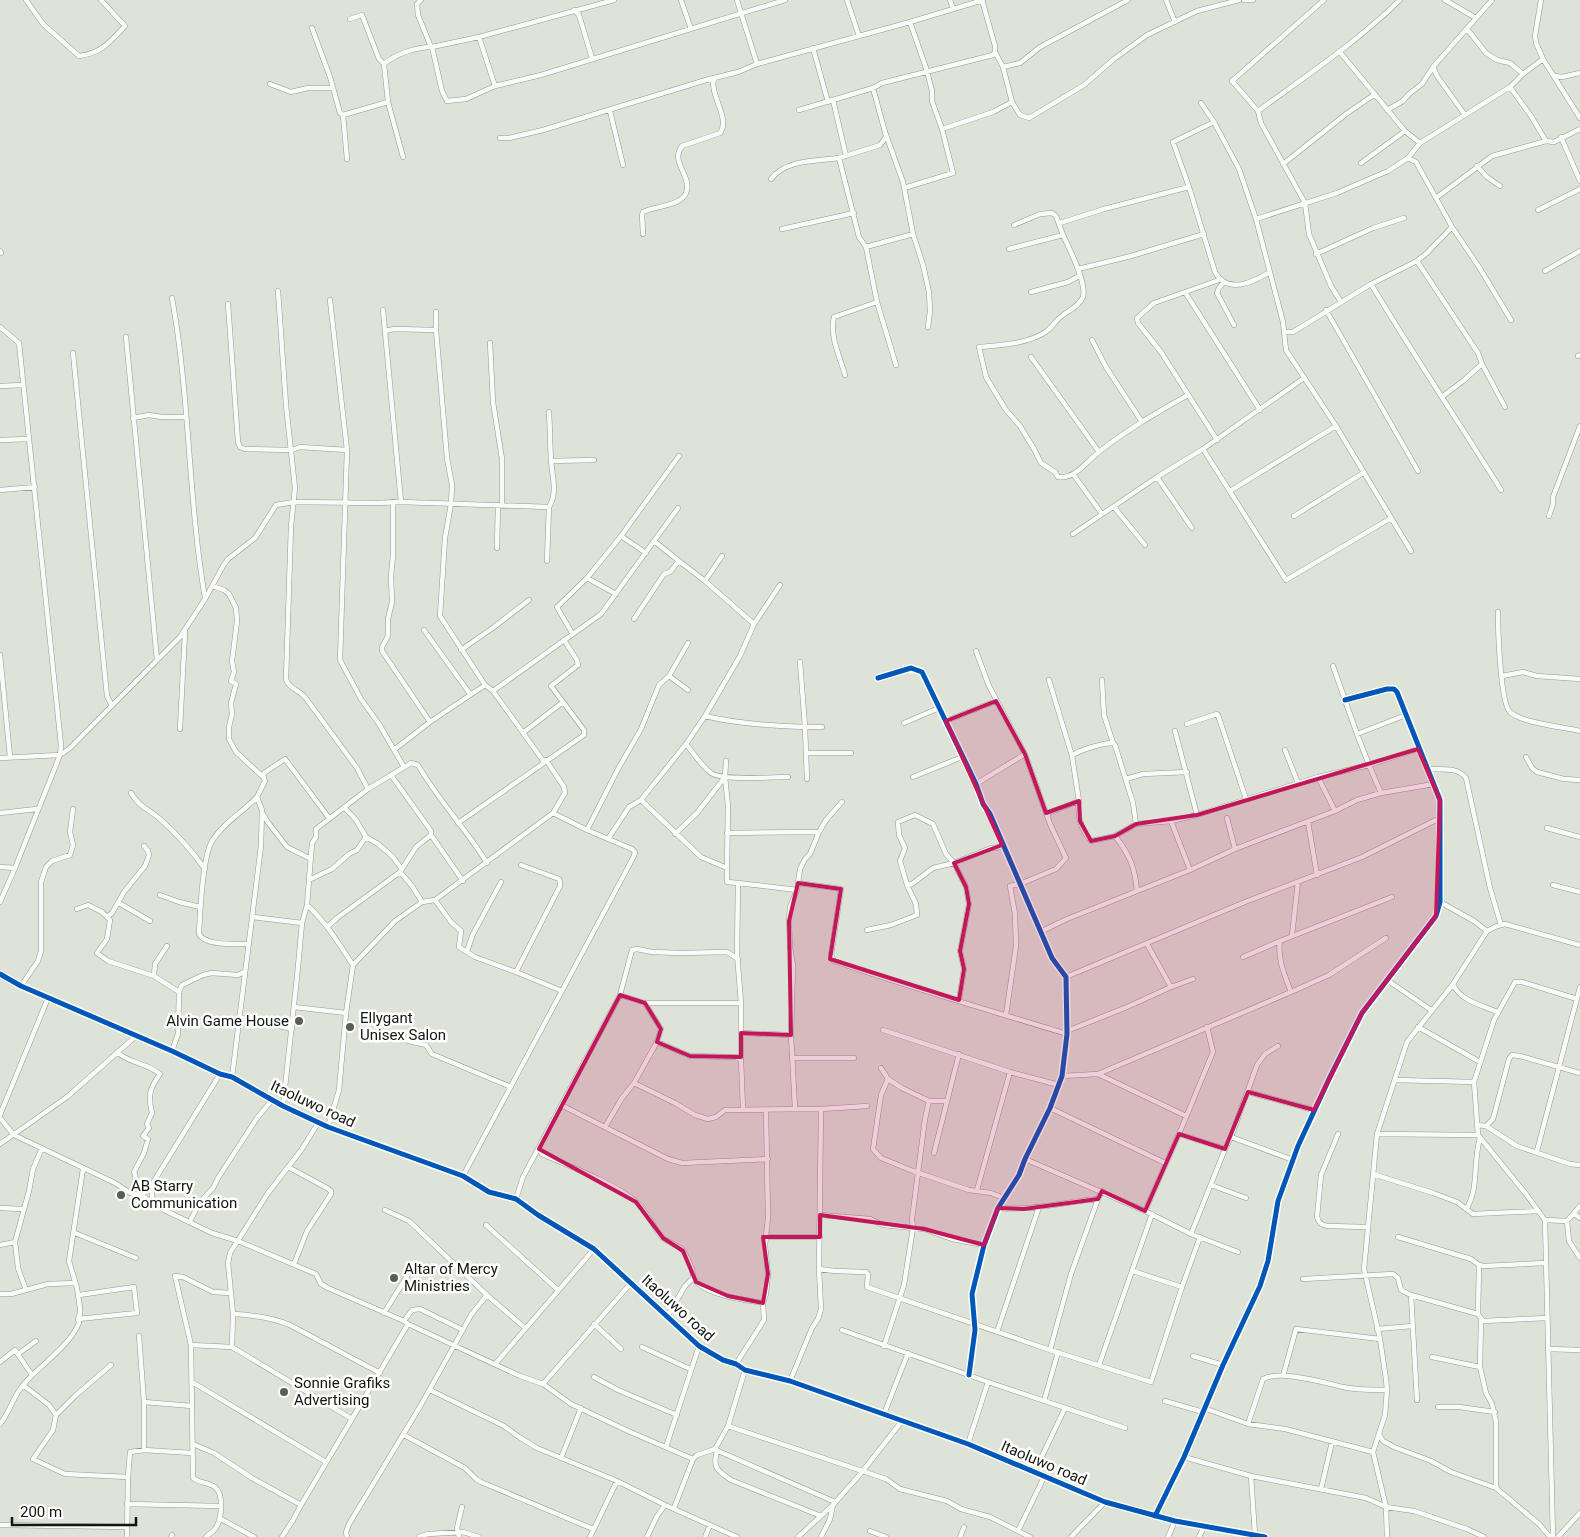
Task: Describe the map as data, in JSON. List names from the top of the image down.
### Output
{
  "streets": {
    "street": ["Itaoluwo road"]
  },
  "places": [
    "Alvin Game House",
    "Ellygant Unisex Salon",
    "AB Starry Communication",
    "Altar of Mercy Ministries",
    "Sonnie Grafiks Advertising"
  ],
  "scale_bar": "200 m"
}
